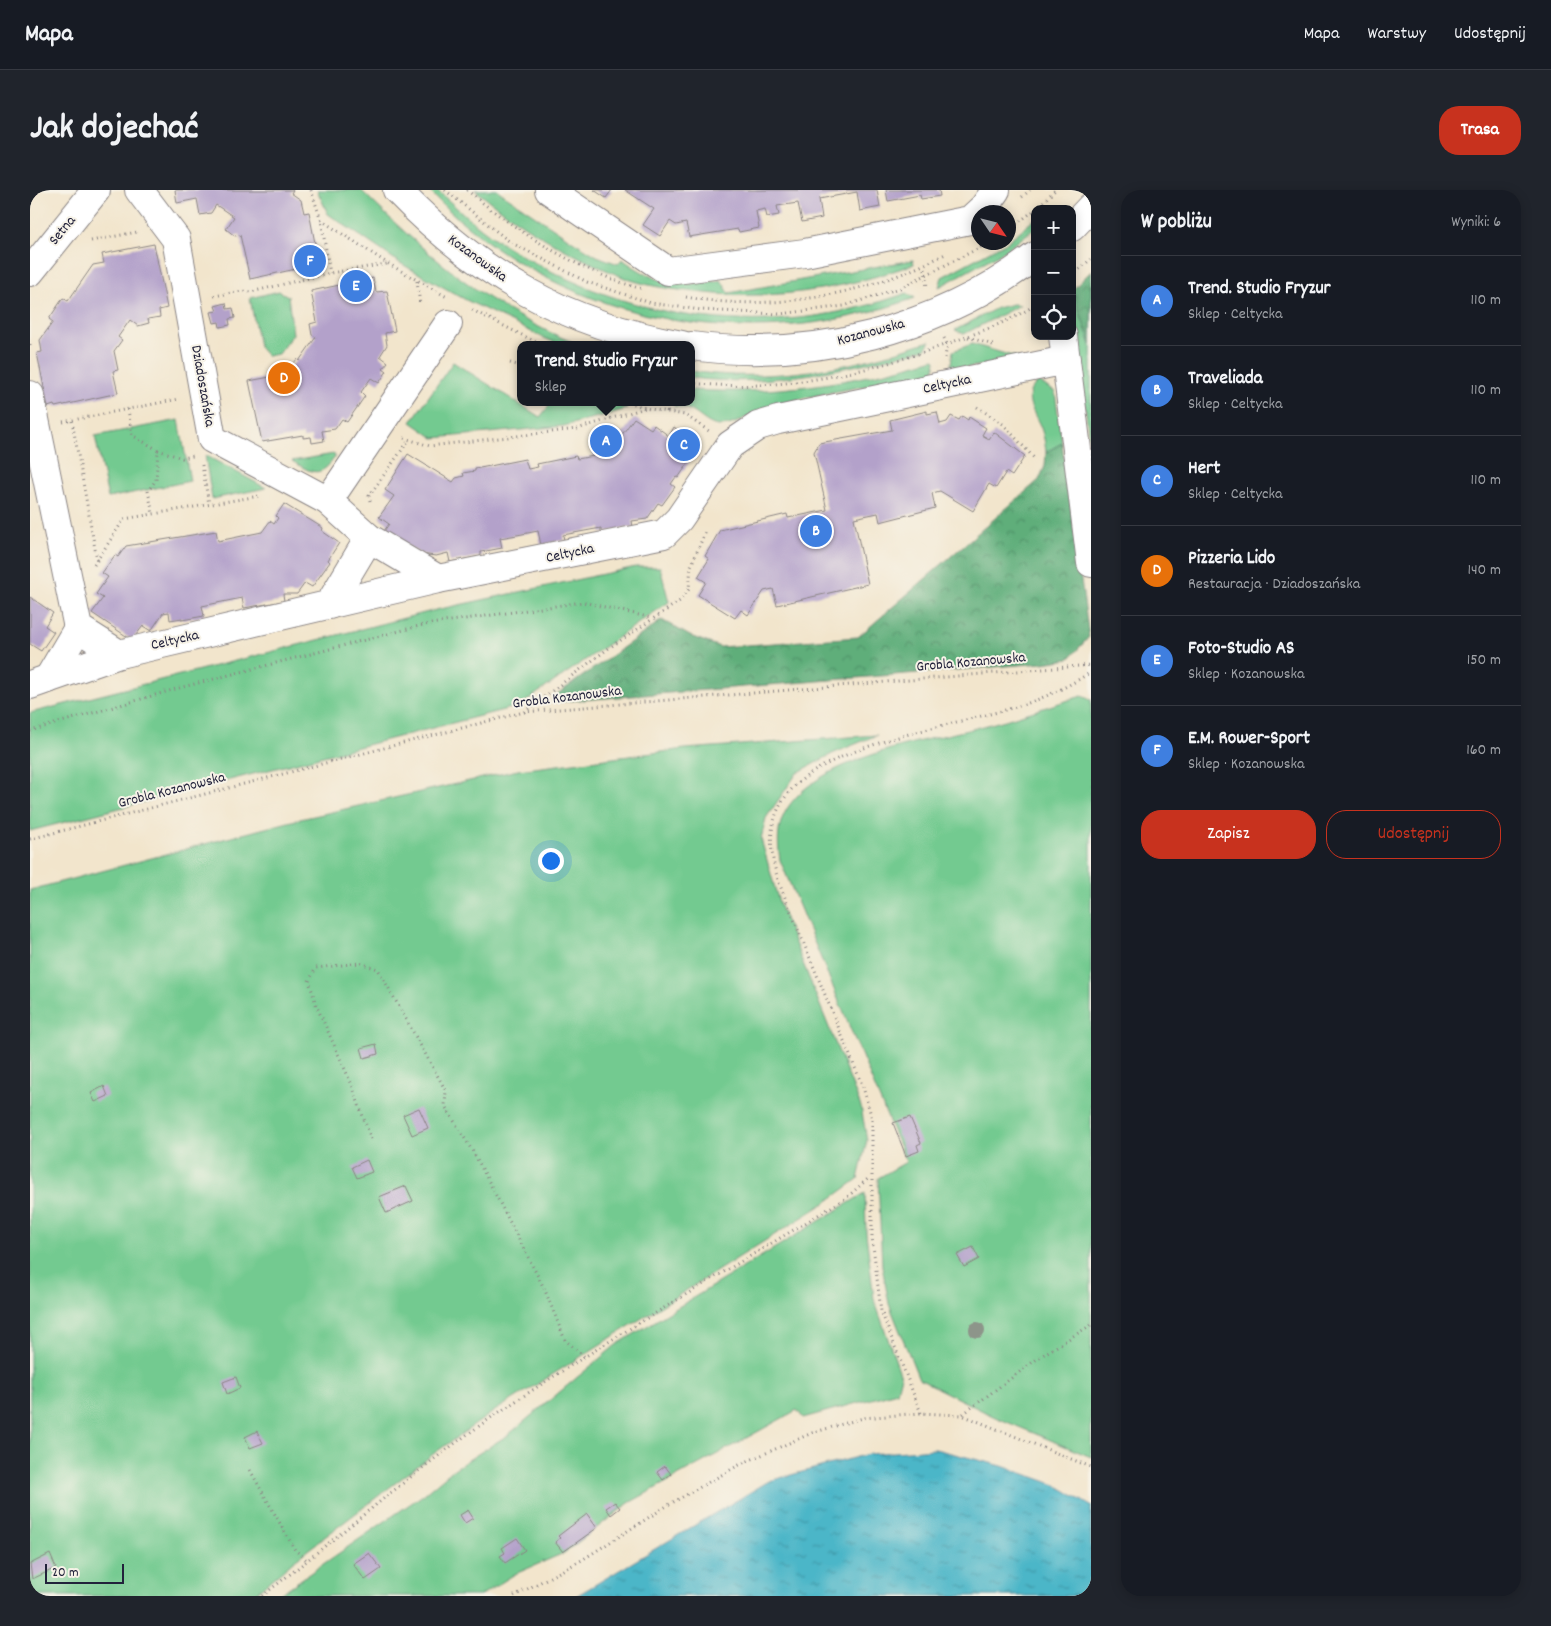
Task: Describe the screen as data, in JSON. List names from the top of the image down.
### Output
{
  "streets": {
    "street": [
      "Setna",
      "Kozanowska",
      "Celtycka",
      "Dziadoszańska"
    ],
    "path": ["Grobla Kozanowska"]
  },
  "crossings": [
    ["Celtycka", "Dziadoszańska"]
  ],
  "scale_bar": "20 m",
  "north": "bottom right",
  "page": {
    "header": "Mapa",
    "nav": ["Mapa", "Warstwy", "Udostępnij"],
    "title": "Jak dojechać",
    "buttons": [
      "Trasa",
      ["Zapisz", "Udostępnij"]
    ],
    "heading": ["W pobliżu", "Wyniki: 6"],
    "map_buttons": ["+", "−"],
    "pins": [
      "F",
      "E",
      "D",
      "A",
      "C",
      "B"
    ],
    "list": [
      {
        "mark": "A",
        "name": "Trend. Studio Fryzur",
        "note": "Sklep · Celtycka",
        "value": "110 m"
      },
      {
        "mark": "B",
        "name": "Traveliada",
        "note": "Sklep · Celtycka",
        "value": "110 m"
      },
      {
        "mark": "C",
        "name": "Hert",
        "note": "Sklep · Celtycka",
        "value": "110 m"
      },
      {
        "mark": "D",
        "name": "Pizzeria Lido",
        "note": "Restauracja · Dziadoszańska",
        "value": "140 m"
      },
      {
        "mark": "E",
        "name": "Foto-Studio AS",
        "note": "Sklep · Kozanowska",
        "value": "150 m"
      },
      {
        "mark": "F",
        "name": "E.M. Rower-Sport",
        "note": "Sklep · Kozanowska",
        "value": "160 m"
      }
    ],
    "popup": ["Trend. Studio Fryzur", "Sklep"],
    "scale": "20 m"
  }
}
